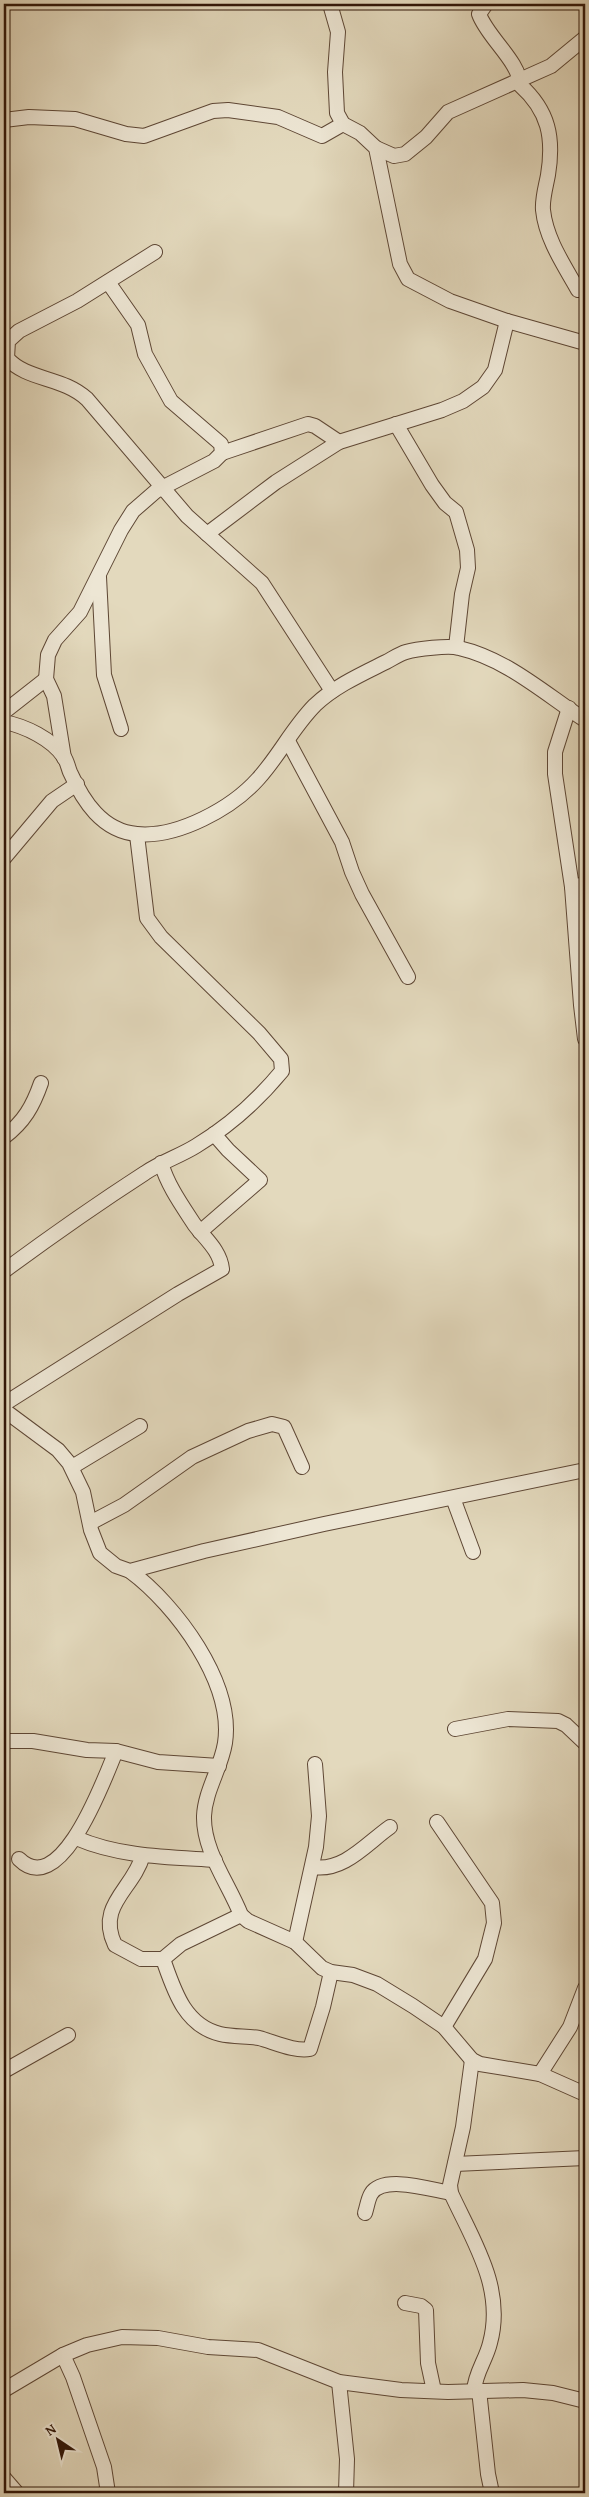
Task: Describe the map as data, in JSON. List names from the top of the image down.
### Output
{
  "north": "top left"
}
